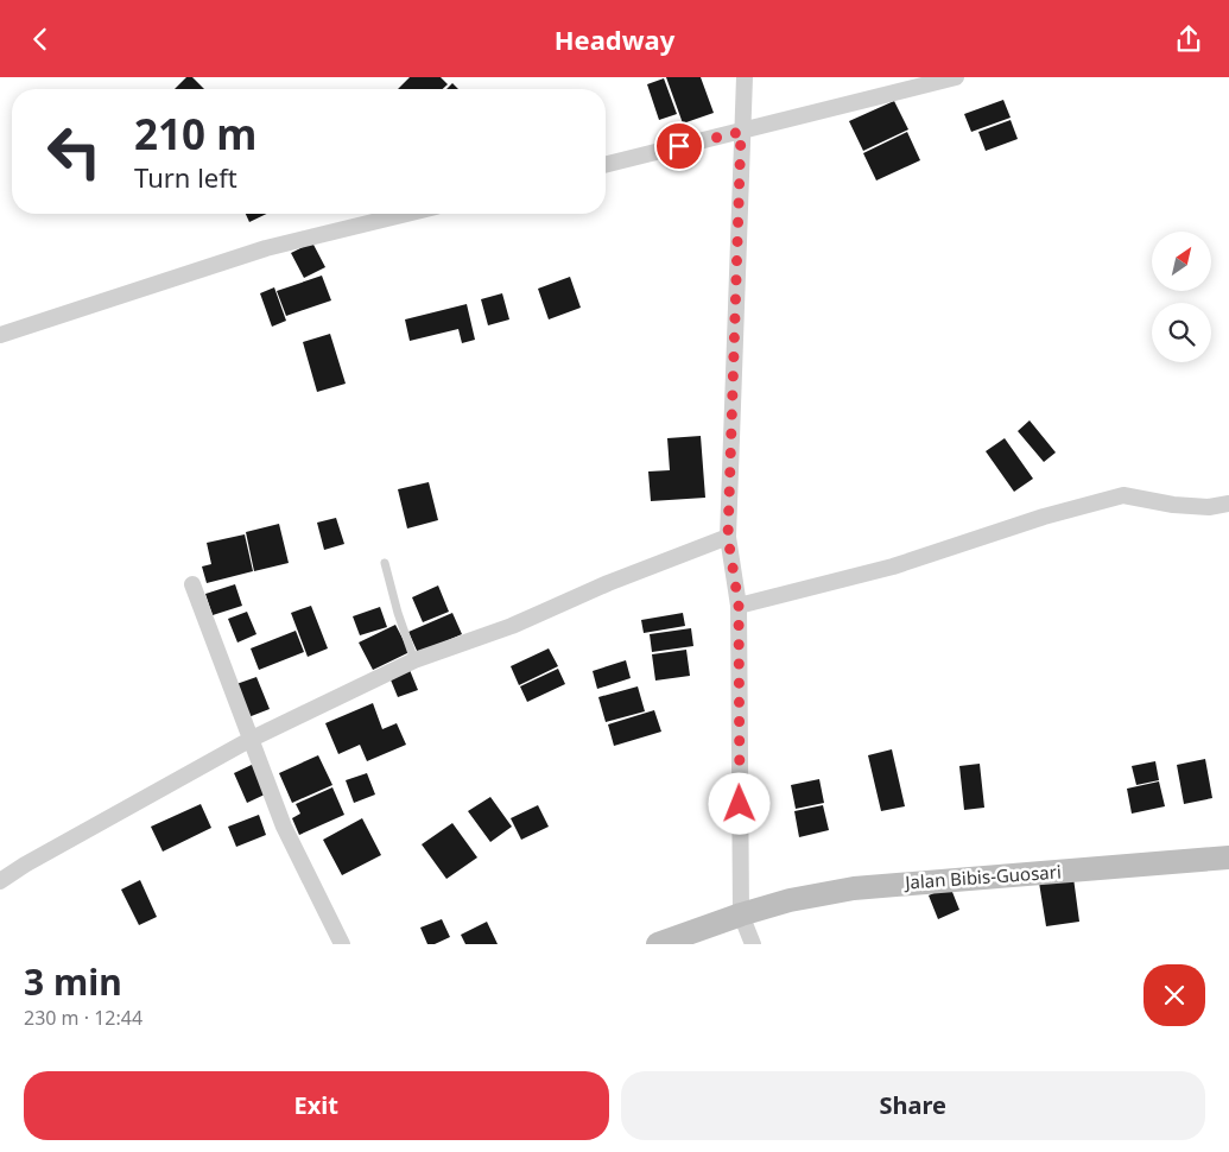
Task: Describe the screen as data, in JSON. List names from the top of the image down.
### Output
{
  "streets": {
    "street": ["Jalan Bibis-Guosari"]
  },
  "north": "top right",
  "page": {
    "header": "Headway",
    "turn": ["210 m", "Turn left"],
    "heading": ["3 min", "230 m · 12:44"],
    "buttons": ["Exit", "Share"]
  }
}
